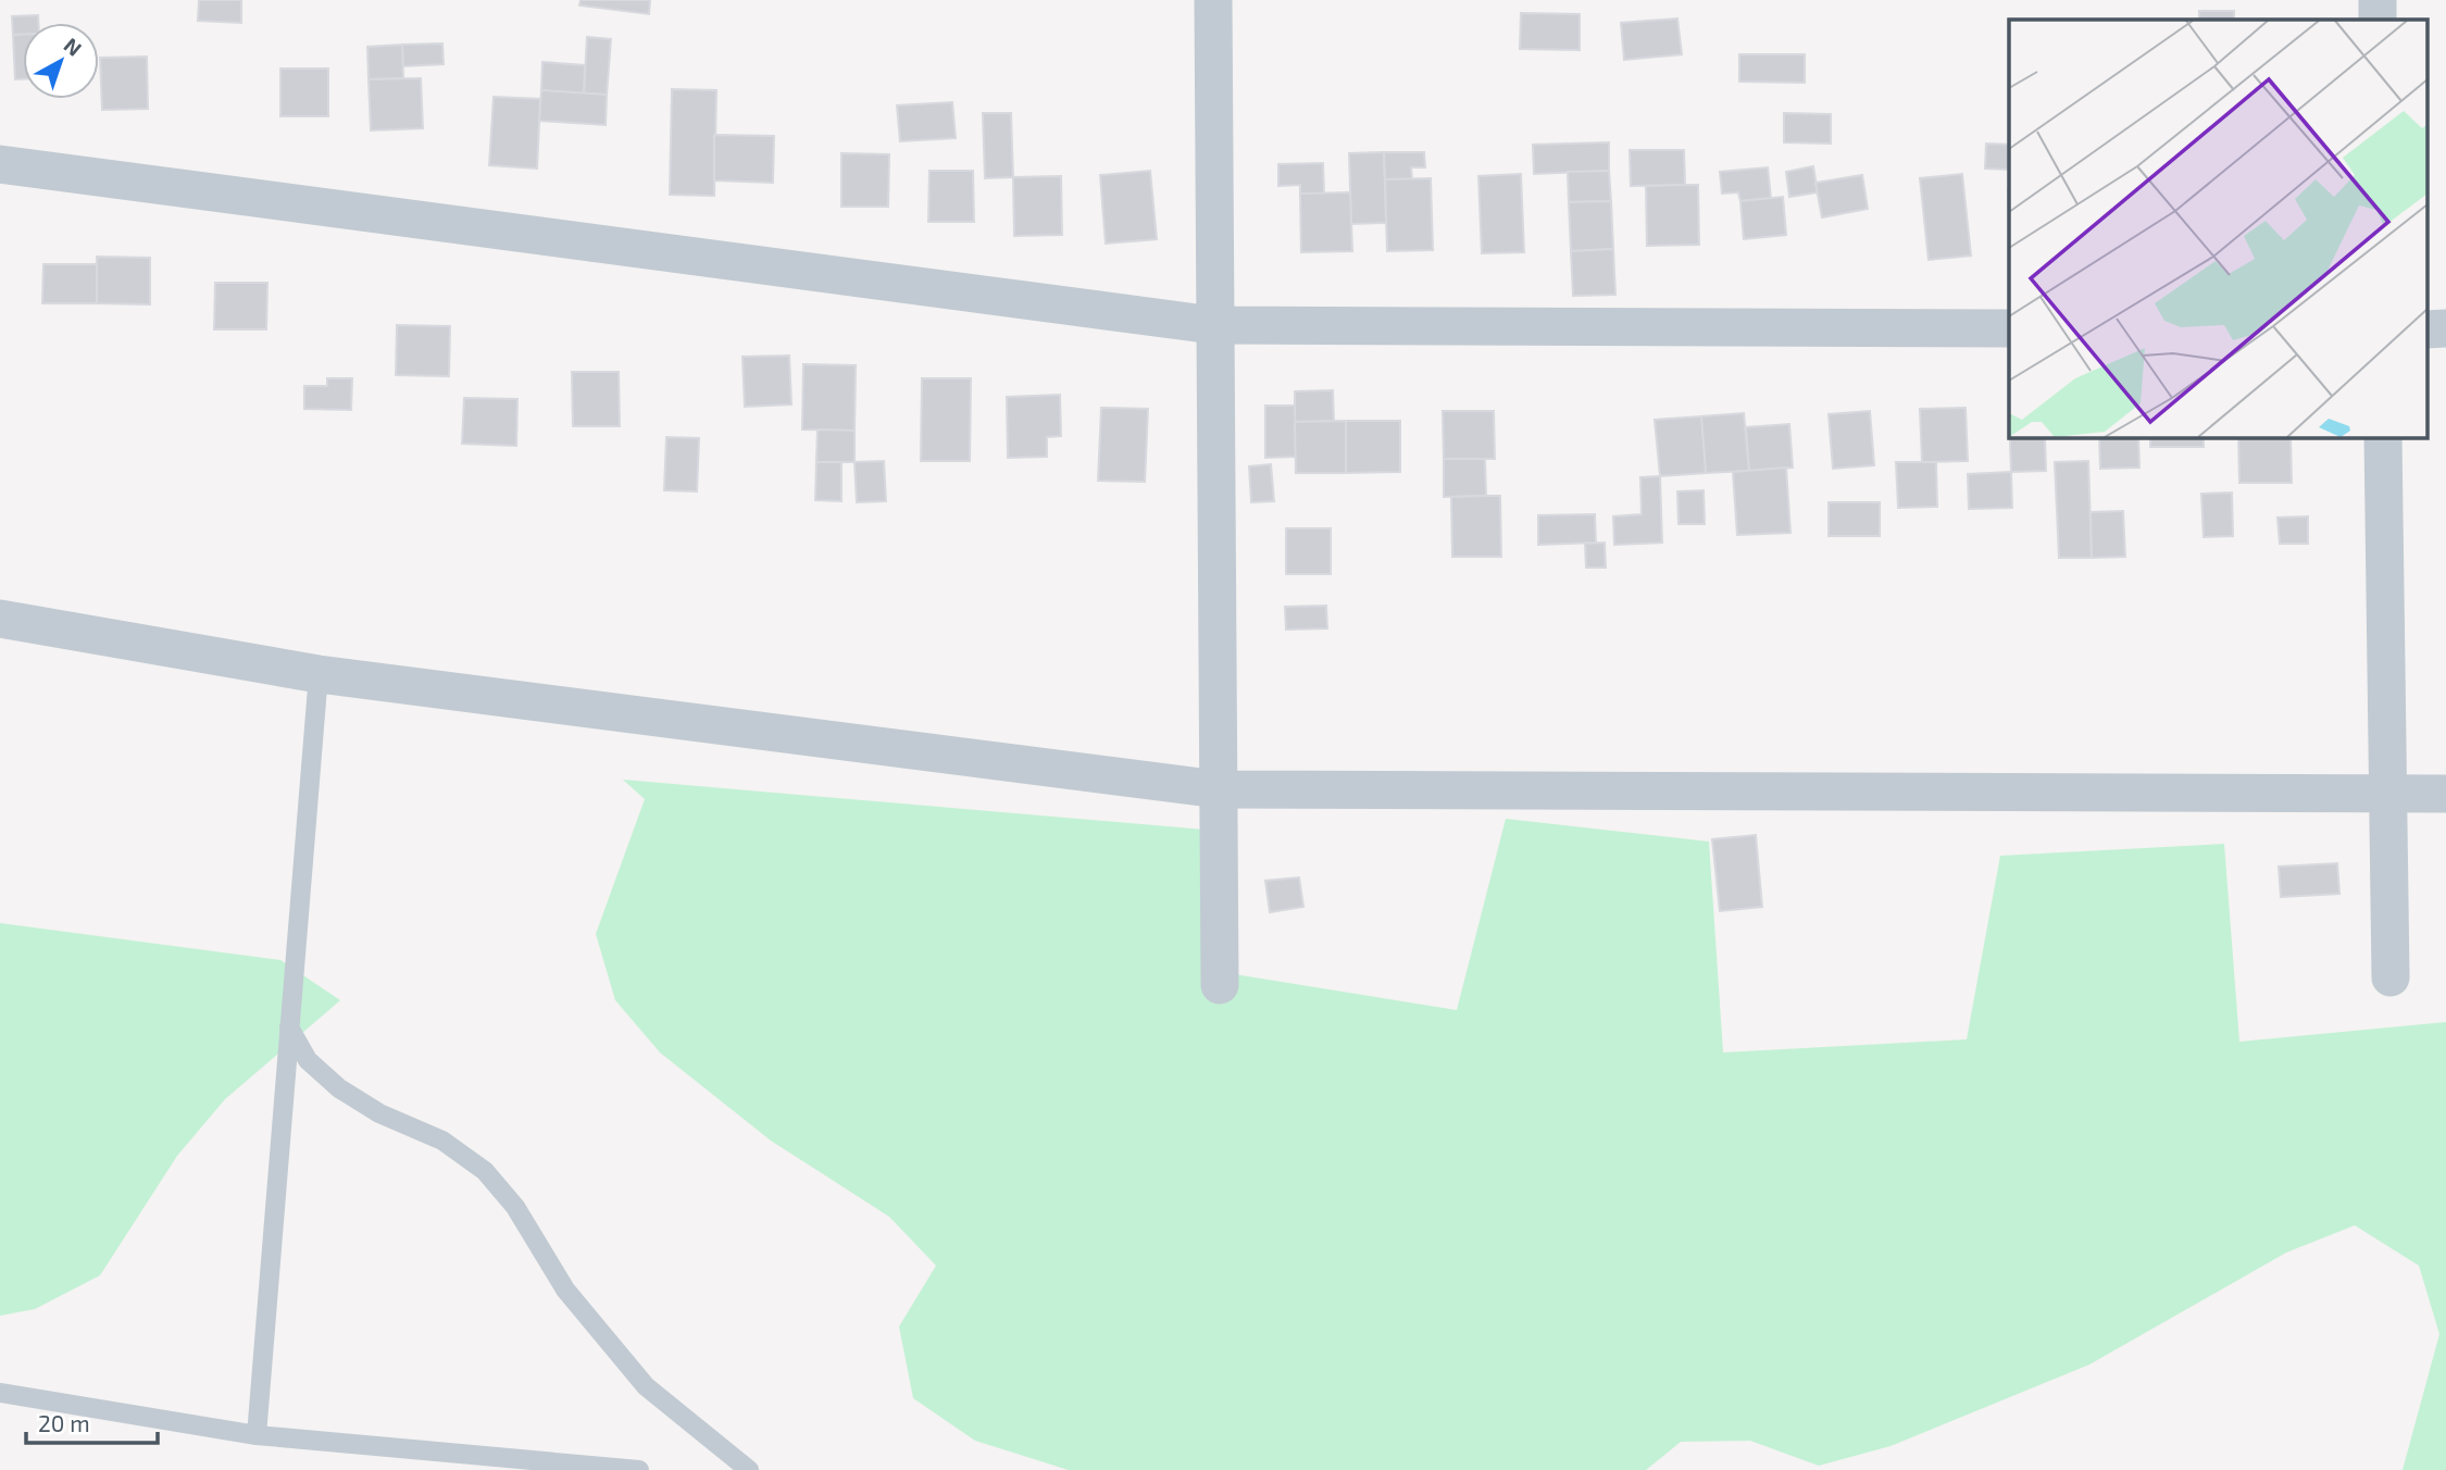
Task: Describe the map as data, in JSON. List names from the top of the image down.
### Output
{
  "scale_bar": "20 m",
  "north": "top right"
}
